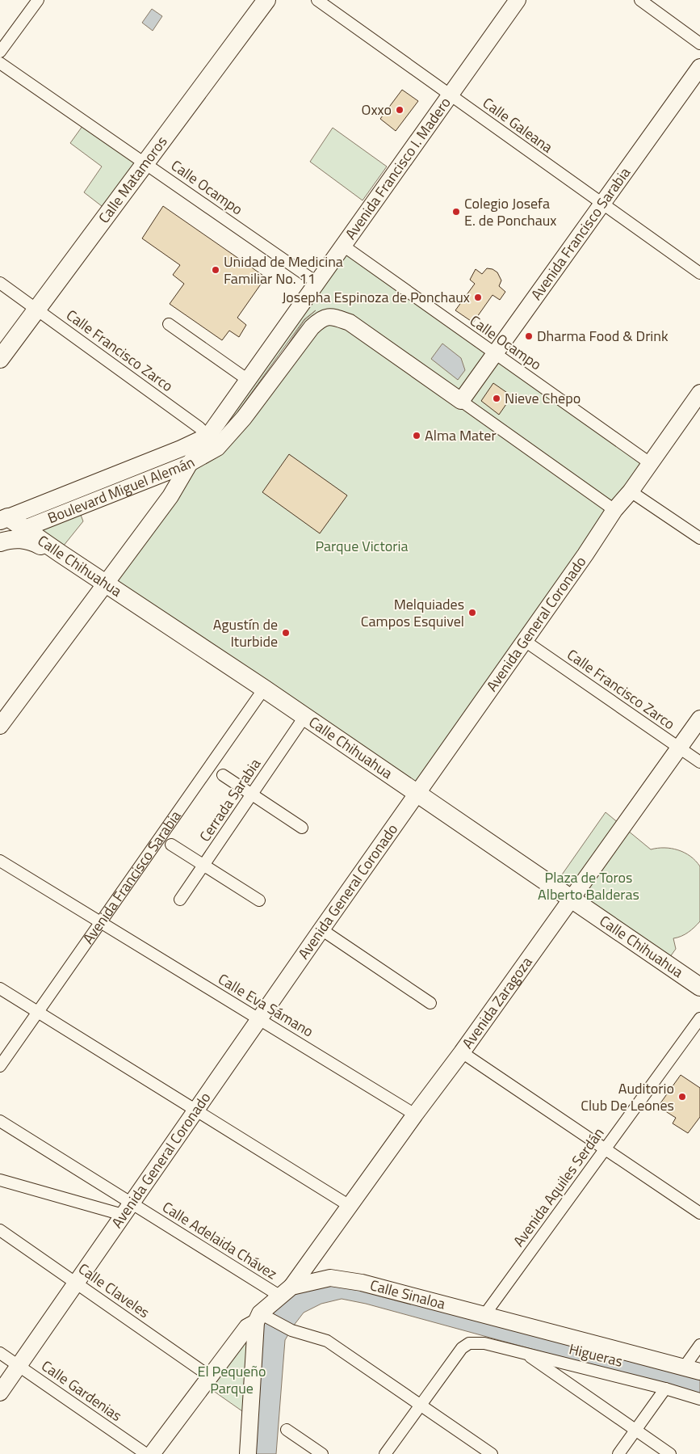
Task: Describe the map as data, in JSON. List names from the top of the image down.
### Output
{
  "streets": {
    "main road": ["Calle Matamoros", "Boulevard Miguel Alemán", "Calle Chihuahua"],
    "street": [
      "Calle Galeana",
      "Avenida Francisco I. Madero",
      "Calle Ocampo",
      "Avenida Francisco Sarabia",
      "Calle Francisco Zarco",
      "Avenida General Coronado",
      "Cerrada Sarabia",
      "Avenida Zaragoza",
      "Calle Eva Sámano",
      "Avenida Aquiles Serdán",
      "Calle Adelaida Chávez",
      "Calle Claveles",
      "Calle Sinaloa",
      "Higueras",
      "Calle Gardenias"
    ]
  },
  "crossings": [
    ["Calle Galeana", "Avenida Francisco I. Madero"],
    ["Calle Galeana", "Avenida Francisco Sarabia"],
    ["Avenida Francisco I. Madero", "Calle Ocampo"],
    ["Avenida Francisco I. Madero", "Calle Francisco Zarco"],
    ["Avenida Francisco I. Madero", "Boulevard Miguel Alemán"],
    ["Calle Matamoros", "Calle Ocampo"],
    ["Calle Matamoros", "Calle Francisco Zarco"],
    ["Calle Ocampo", "Avenida Francisco Sarabia"],
    ["Calle Ocampo", "Avenida General Coronado"],
    ["Avenida Francisco Sarabia", "Calle Chihuahua"],
    ["Avenida Francisco Sarabia", "Calle Eva Sámano"],
    ["Calle Francisco Zarco", "Boulevard Miguel Alemán"],
    ["Calle Francisco Zarco", "Avenida General Coronado"],
    ["Calle Francisco Zarco", "Avenida Zaragoza"],
    ["Boulevard Miguel Alemán", "Calle Chihuahua"],
    ["Calle Chihuahua", "Avenida General Coronado"],
    ["Calle Chihuahua", "Cerrada Sarabia"],
    ["Calle Chihuahua", "Avenida Zaragoza"],
    ["Avenida General Coronado", "Calle Eva Sámano"],
    ["Avenida General Coronado", "Calle Adelaida Chávez"],
    ["Avenida General Coronado", "Calle Claveles"],
    ["Avenida General Coronado", "Calle Gardenias"],
    ["Avenida Zaragoza", "Calle Eva Sámano"],
    ["Avenida Zaragoza", "Calle Adelaida Chávez"],
    ["Avenida Zaragoza", "Calle Sinaloa"],
    ["Avenida Aquiles Serdán", "Calle Sinaloa"],
    ["Calle Adelaida Chávez", "Calle Sinaloa"]
  ],
  "parks": ["Parque Victoria", "Plaza de Toros Alberto Balderas", "El Pequeño Parque"],
  "places": [
    "Oxxo",
    "Colegio Josefa E. de Ponchaux",
    "Unidad de Medicina Familiar No. 11",
    "Josepha Espinoza de Ponchaux",
    "Dharma Food & Drink",
    "Nieve Chepo",
    "Alma Mater",
    "Melquiades Campos Esquivel",
    "Agustín de Iturbide",
    "Auditorio Club De Leones"
  ]
}
